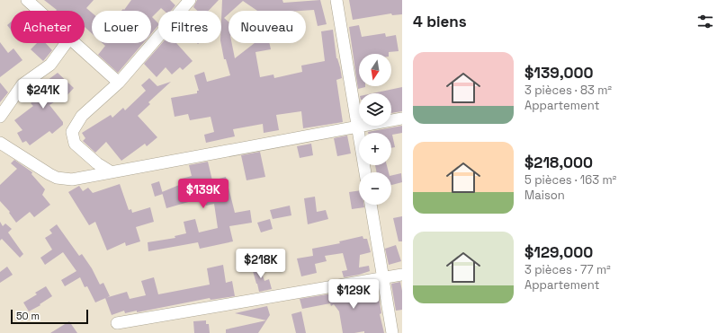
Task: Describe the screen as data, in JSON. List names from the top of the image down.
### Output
{
  "scale_bar": "50 m",
  "north": "bottom",
  "page": {
    "heading": "4 biens",
    "chip": [
      "Acheter",
      "Louer",
      "Filtres",
      "Nouveau"
    ],
    "list": [
      {
        "name": "$139,000",
        "note": "3 pièces · 83 m² · Appartement"
      },
      {
        "name": "$218,000",
        "note": "5 pièces · 163 m² · Maison"
      },
      {
        "name": "$129,000",
        "note": "3 pièces · 77 m² · Appartement"
      }
    ],
    "map_buttons": ["+", "−"],
    "price": [
      "$241K",
      "$139K",
      "$218K",
      "$129K"
    ],
    "scale": "50 m"
  }
}
